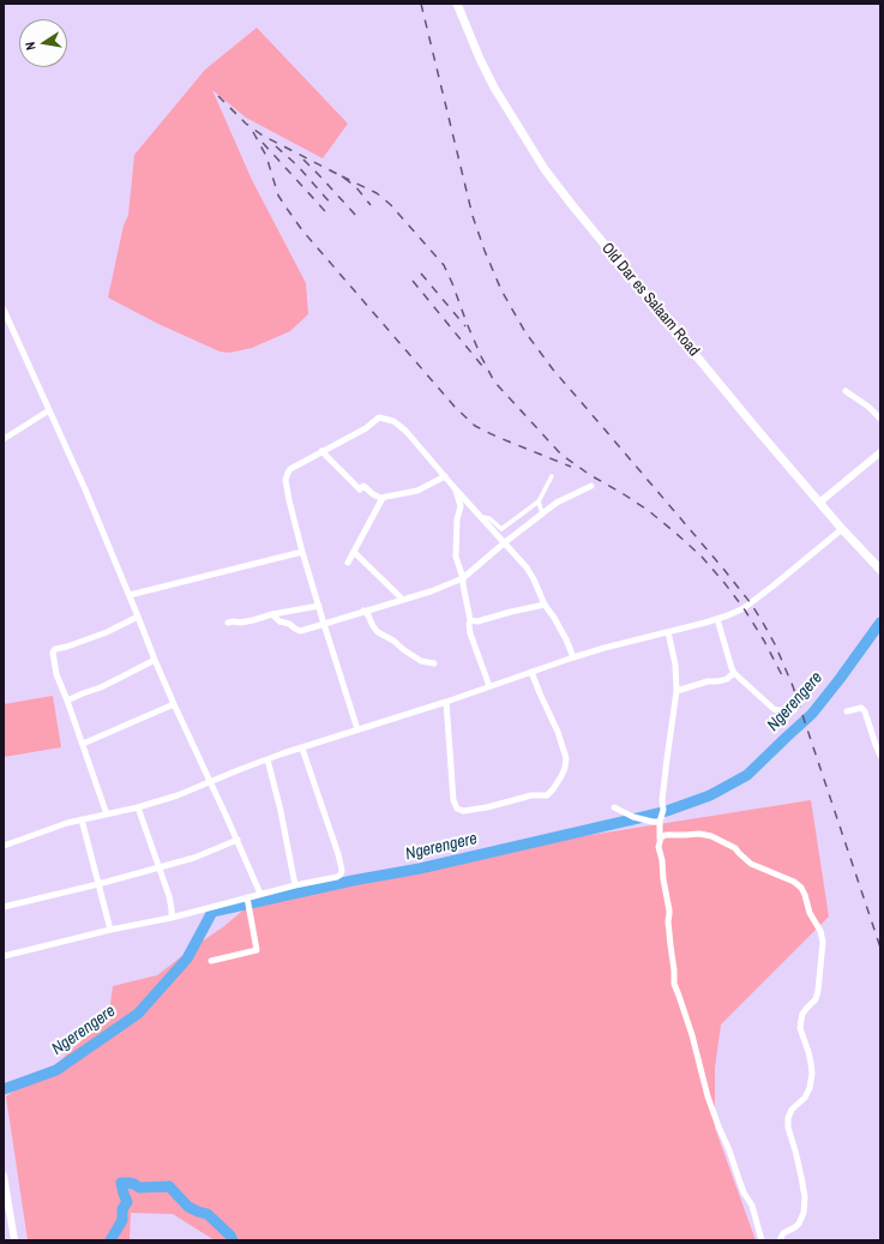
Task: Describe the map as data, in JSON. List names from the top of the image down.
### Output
{
  "streets": {
    "main road": ["Old Dar es Salaam Road"]
  },
  "water": ["Ngerengere"],
  "north": "left"
}
